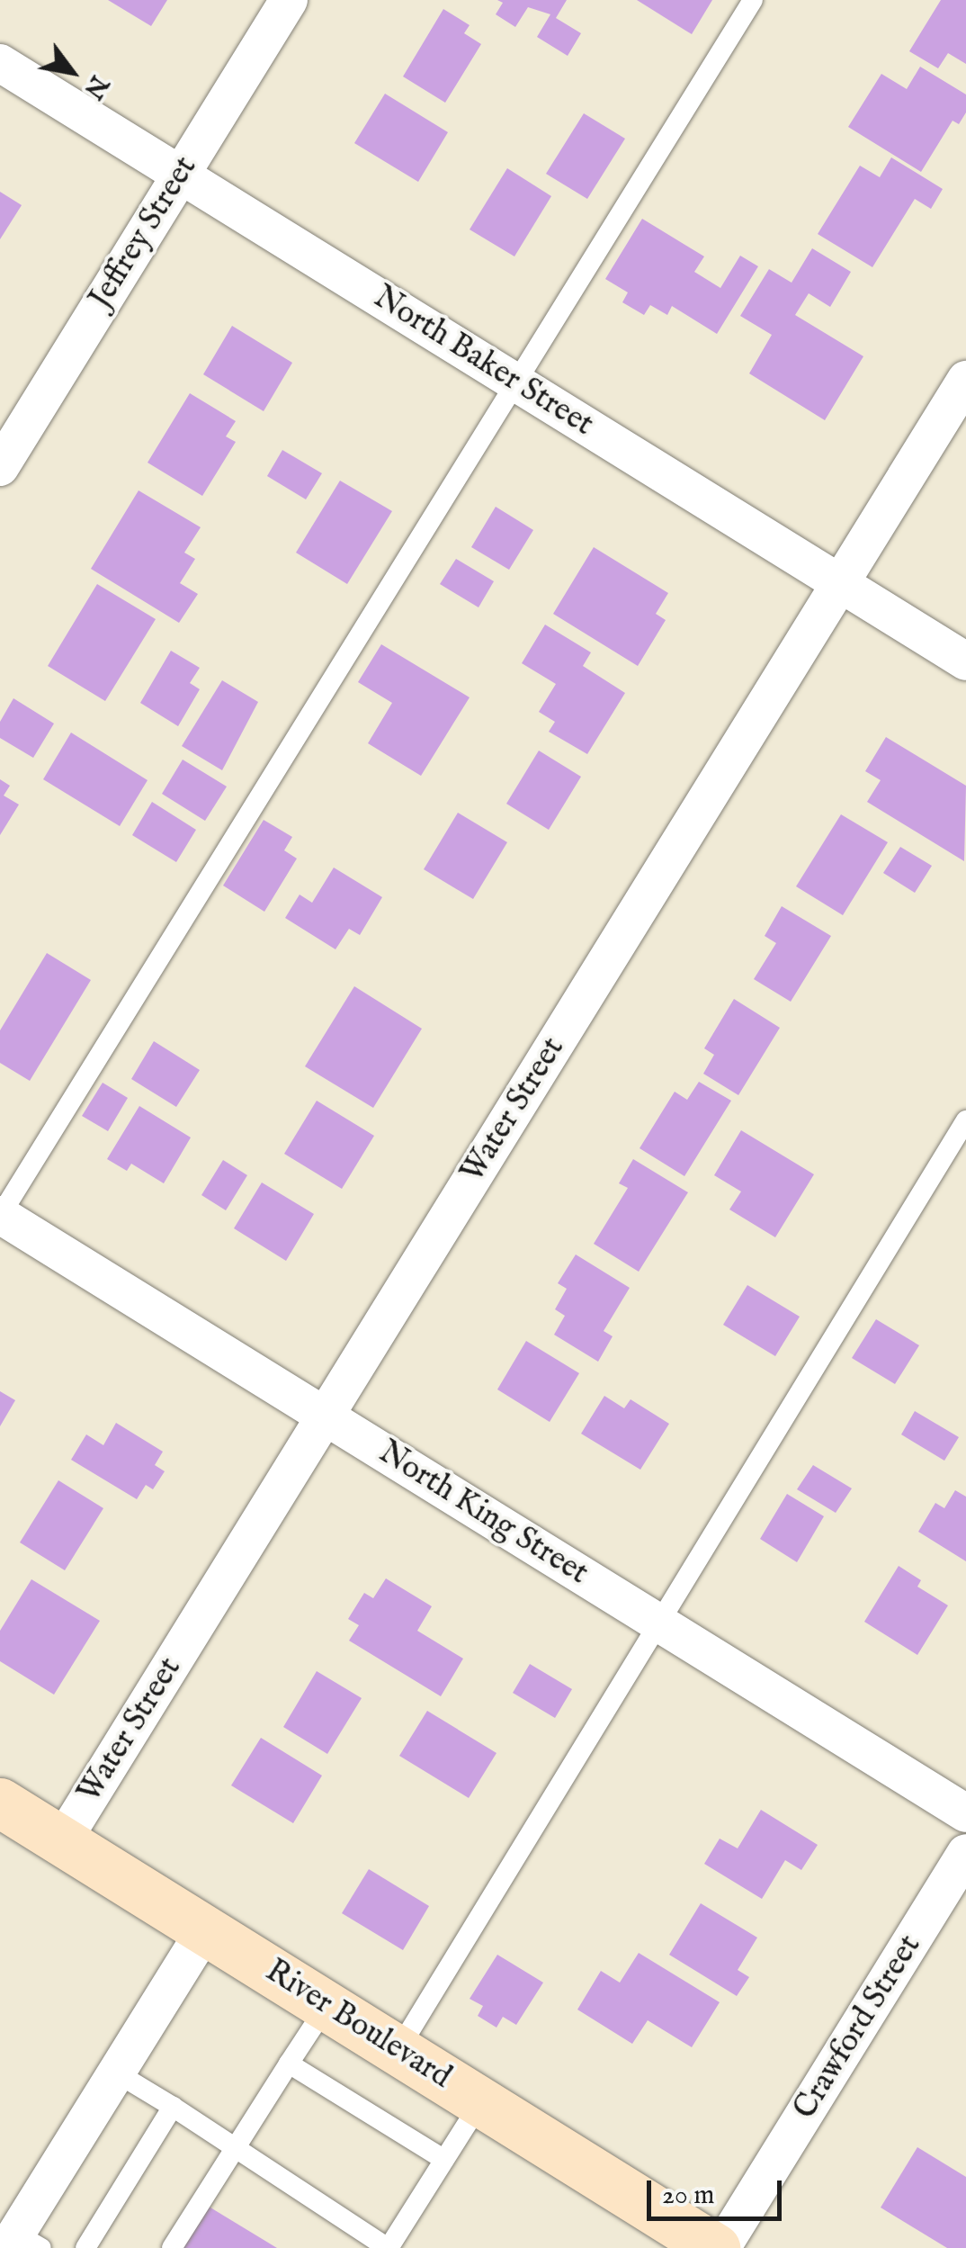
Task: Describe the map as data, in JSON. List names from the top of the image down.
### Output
{
  "streets": {
    "main road": ["River Boulevard"],
    "street": [
      "Jeffrey Street",
      "North Baker Street",
      "Water Street",
      "North King Street",
      "Crawford Street"
    ]
  },
  "crossings": [
    ["Jeffrey Street", "North Baker Street"],
    ["North Baker Street", "Water Street"],
    ["Water Street", "North King Street"],
    ["Water Street", "River Boulevard"],
    ["River Boulevard", "Crawford Street"]
  ],
  "scale_bar": "20 m",
  "north": "bottom right"
}
